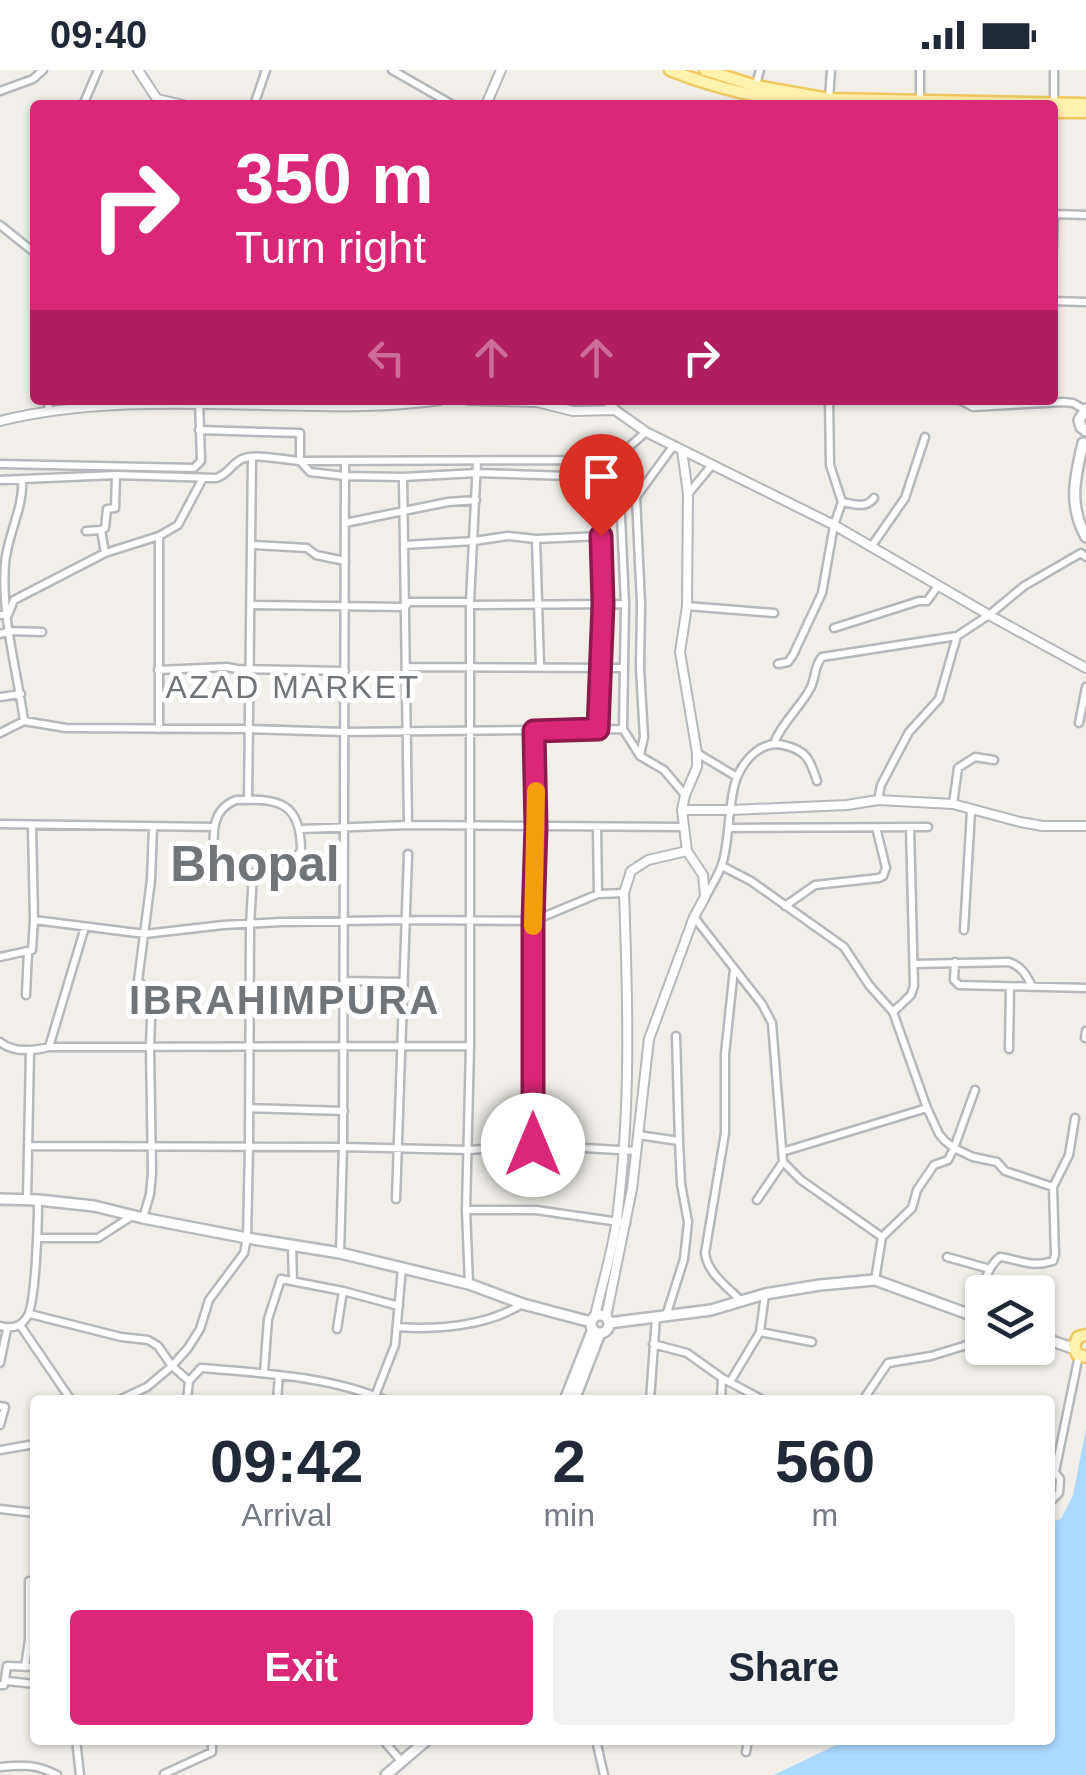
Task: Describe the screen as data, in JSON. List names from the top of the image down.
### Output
{
  "districts": ["AZAD MARKET", "Bhopal", "IBRAHIMPURA"],
  "page": {
    "status": "09:40",
    "turn": ["350 m", "Turn right"],
    "eta": [
      "09:42",
      "Arrival",
      "2",
      "min",
      "560",
      "m"
    ],
    "buttons": ["Exit", "Share"]
  }
}
